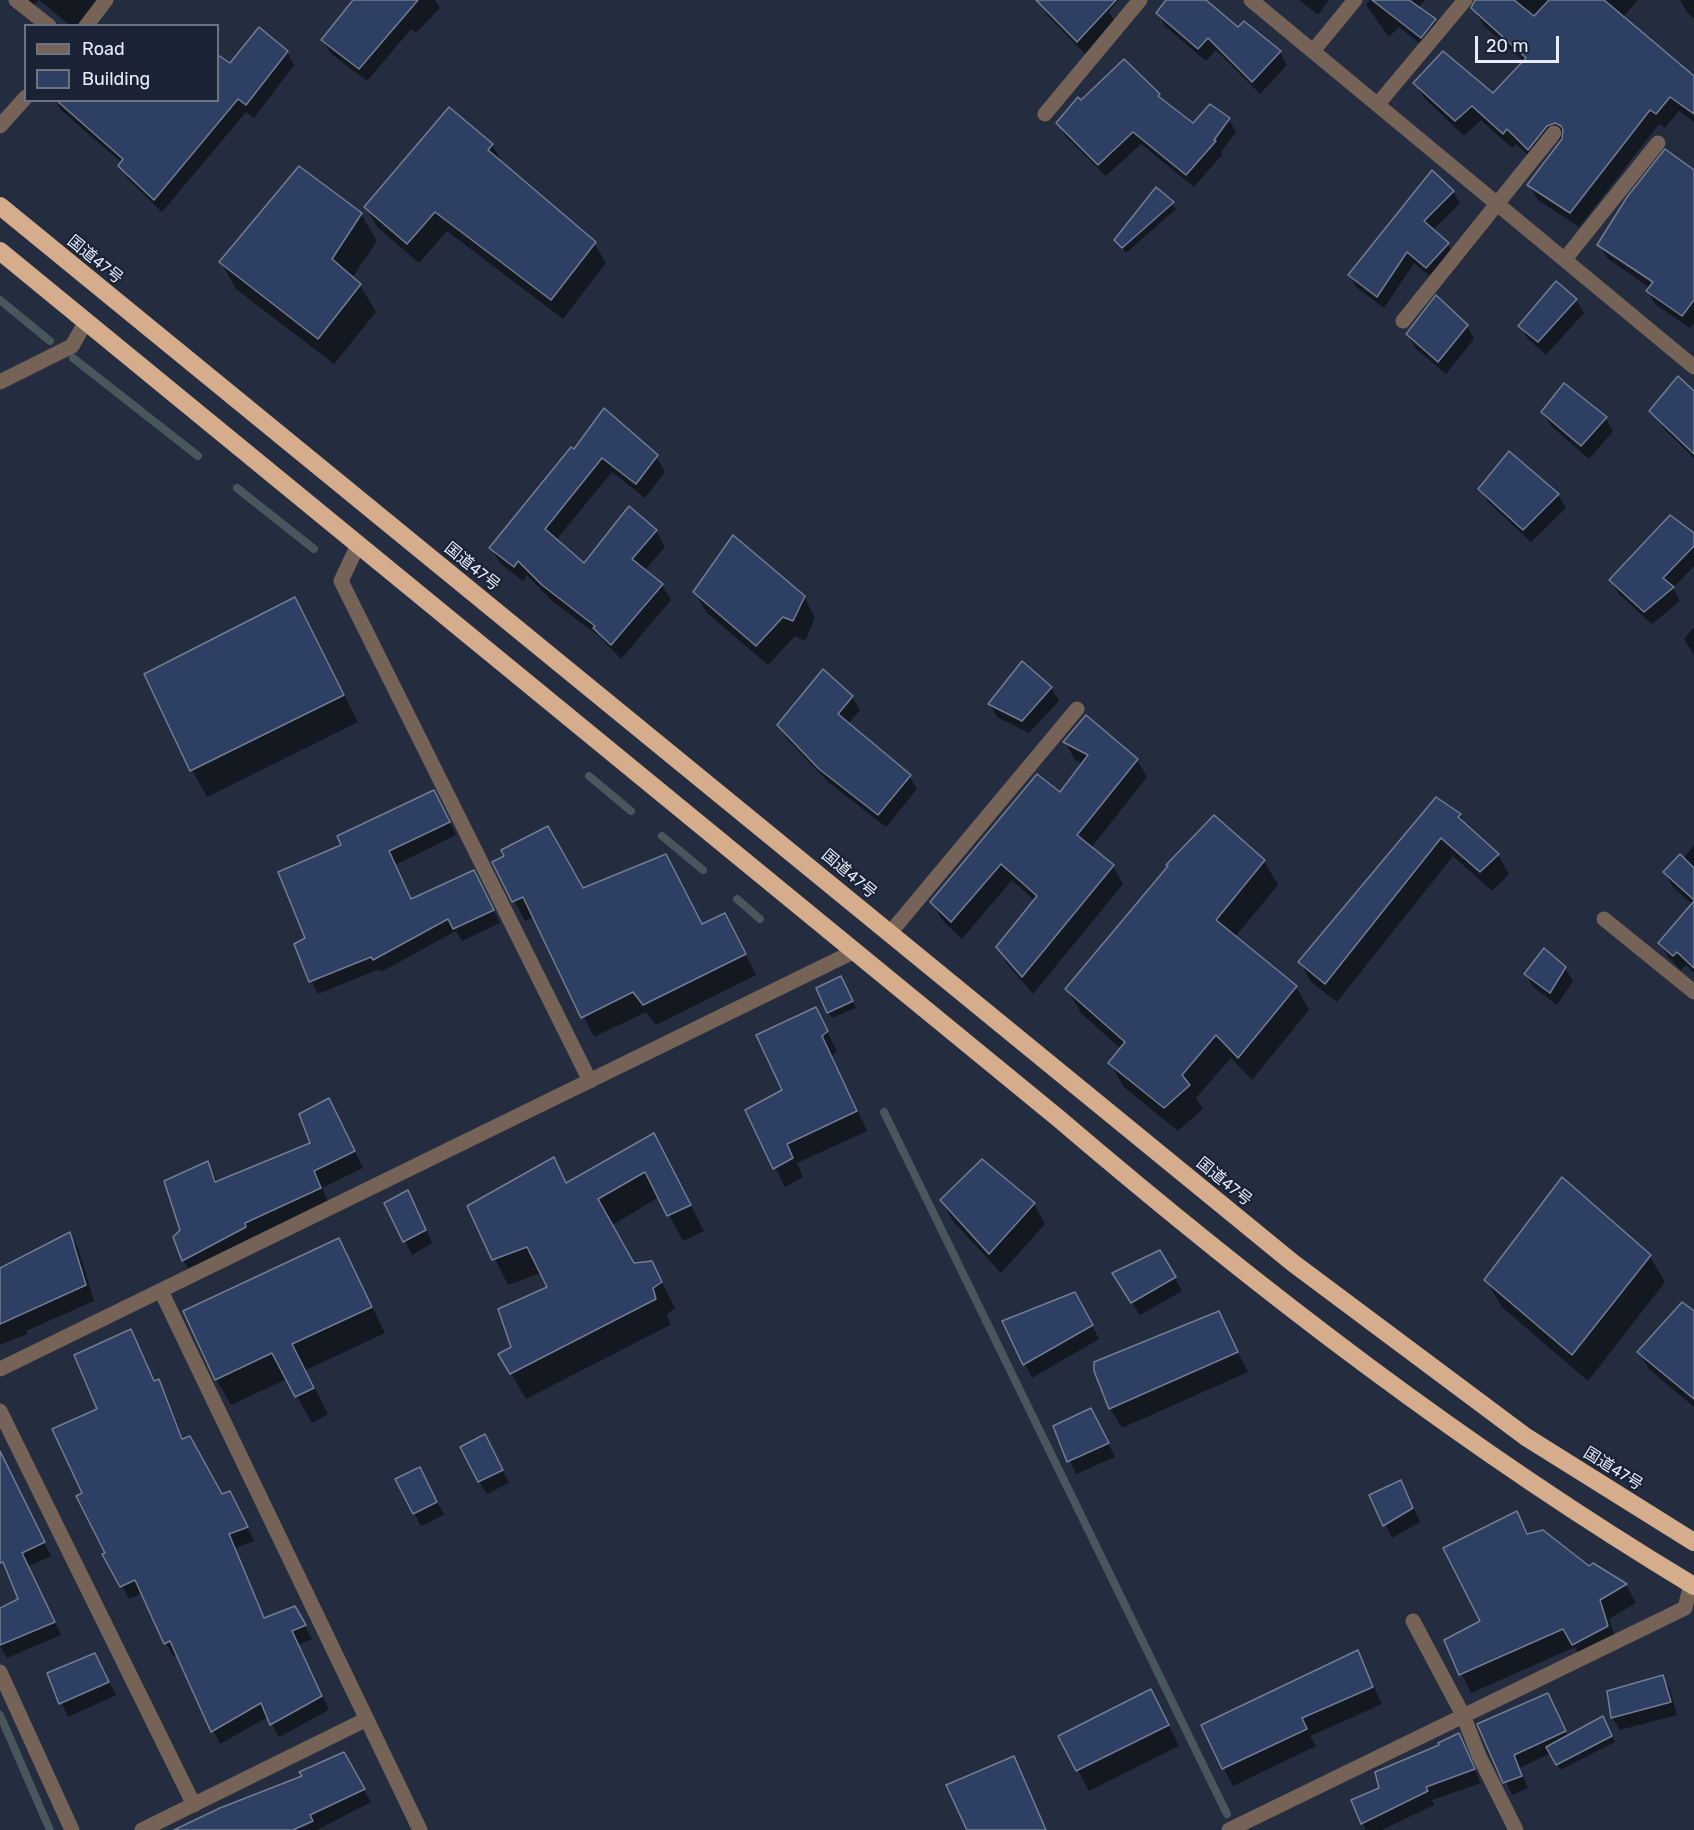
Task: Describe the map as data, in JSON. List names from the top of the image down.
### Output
{
  "streets": {
    "highway": ["国道47号"]
  },
  "legend": ["Road", "Building"],
  "scale_bar": "20 m"
}
